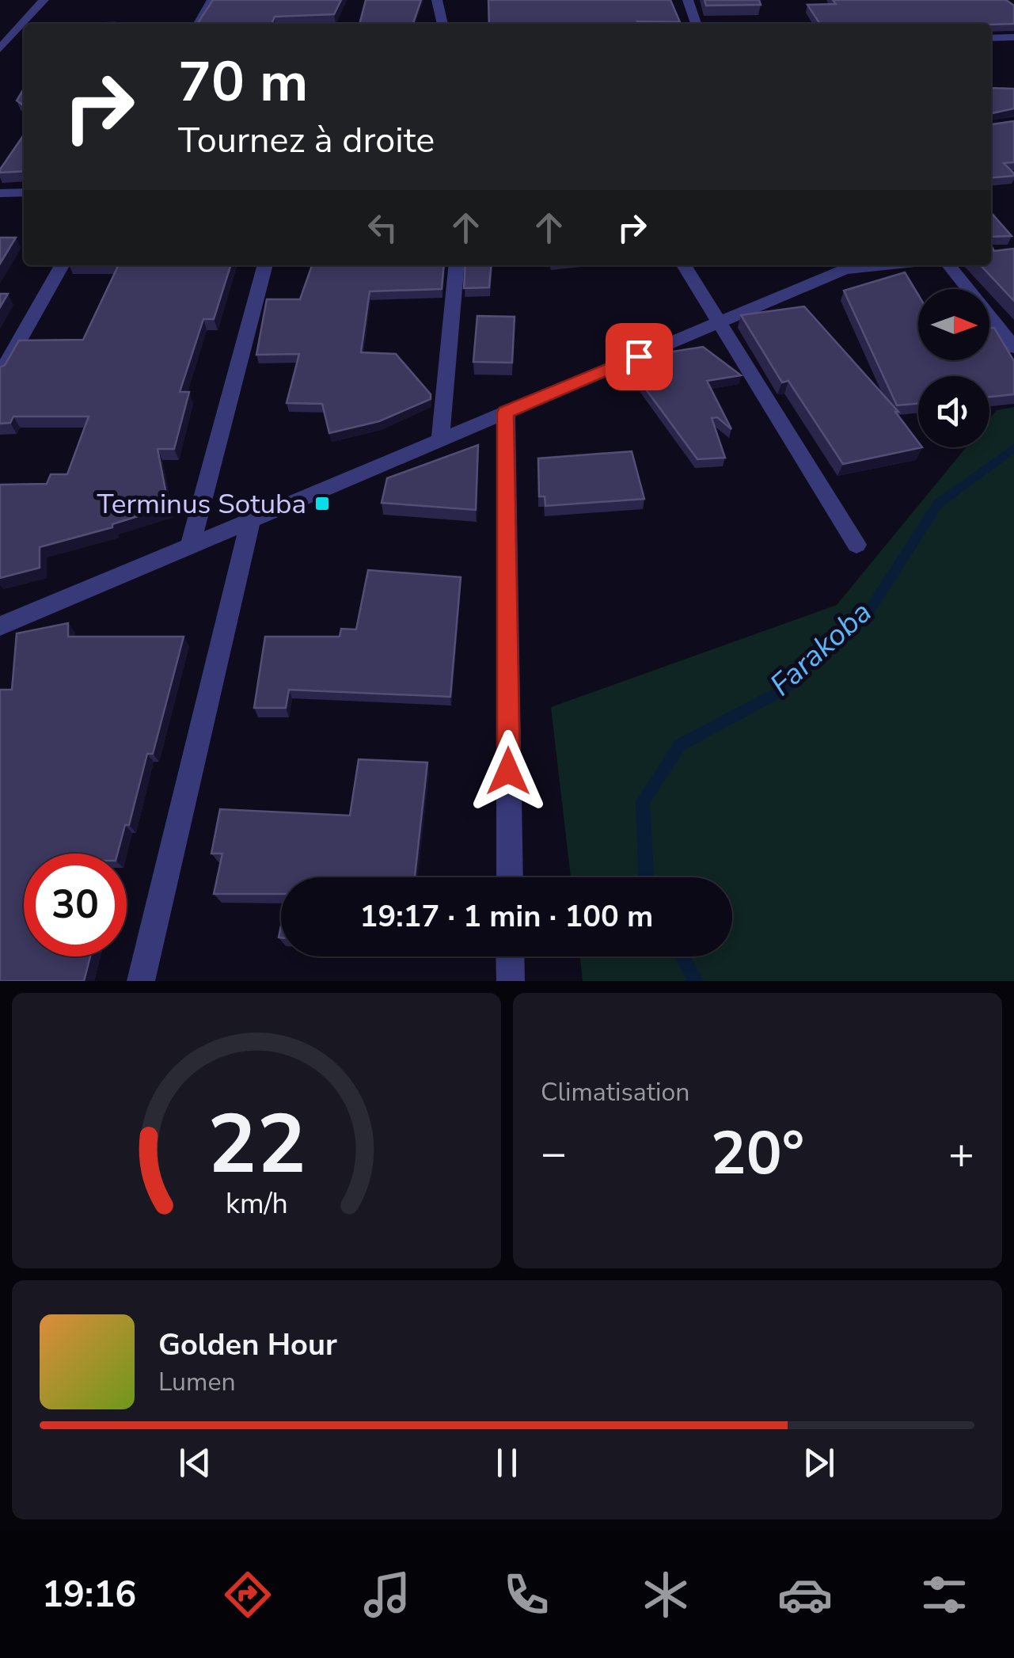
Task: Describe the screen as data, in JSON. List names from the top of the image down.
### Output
{
  "water": ["Farakoba"],
  "places": {
    "transit": ["Terminus Sotuba"]
  },
  "north": "right",
  "page": {
    "turn": ["70 m", "Tournez à droite"],
    "limit": "30",
    "trip": "19:17 · 1 min · 100 m",
    "tile": "Climatisation",
    "heat": ["−", "20°", "+"],
    "song": ["Golden Hour", "Lumen"],
    "tabs": "19:16",
    "gauge": ["22", "km/h"]
  }
}
